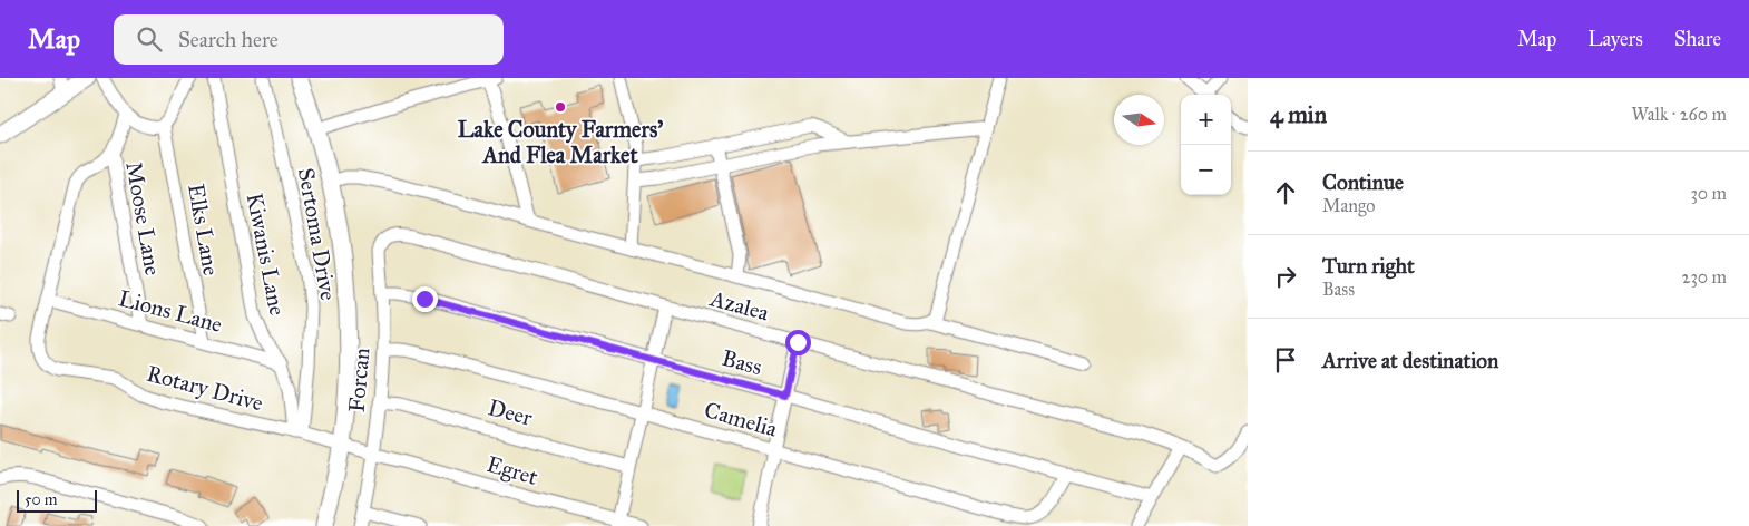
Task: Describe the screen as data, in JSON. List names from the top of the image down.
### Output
{
  "streets": {
    "street": [
      "Moose Lane",
      "Elks Lane",
      "Sertoma Drive",
      "Kiwanis Lane",
      "Azalea",
      "Lions Lane",
      "Bass",
      "Forcan",
      "Rotary Drive",
      "Deer",
      "Camelia",
      "Egret"
    ]
  },
  "crossings": [
    ["Moose Lane", "Lions Lane"],
    ["Moose Lane", "Rotary Drive"],
    ["Elks Lane", "Lions Lane"],
    ["Sertoma Drive", "Kiwanis Lane"],
    ["Sertoma Drive", "Rotary Drive"],
    ["Kiwanis Lane", "Lions Lane"],
    ["Kiwanis Lane", "Rotary Drive"],
    ["Azalea", "Forcan"],
    ["Lions Lane", "Rotary Drive"],
    ["Bass", "Forcan"],
    ["Bass", "Camelia"],
    ["Forcan", "Deer"],
    ["Forcan", "Camelia"],
    ["Forcan", "Egret"],
    ["Rotary Drive", "Egret"]
  ],
  "places": ["Lake County Farmers' And Flea Market"],
  "scale_bar": "50 m",
  "north": "right",
  "page": {
    "header": "Map",
    "search": "Search here",
    "nav": ["Map", "Layers", "Share"],
    "heading": ["4 min", "Walk · 260 m"],
    "map_buttons": ["+", "−"],
    "list": [
      ["Continue", "Mango", "30 m"],
      ["Turn right", "Bass", "230 m"],
      "Arrive at destination"
    ],
    "scale": "50 m"
  }
}
